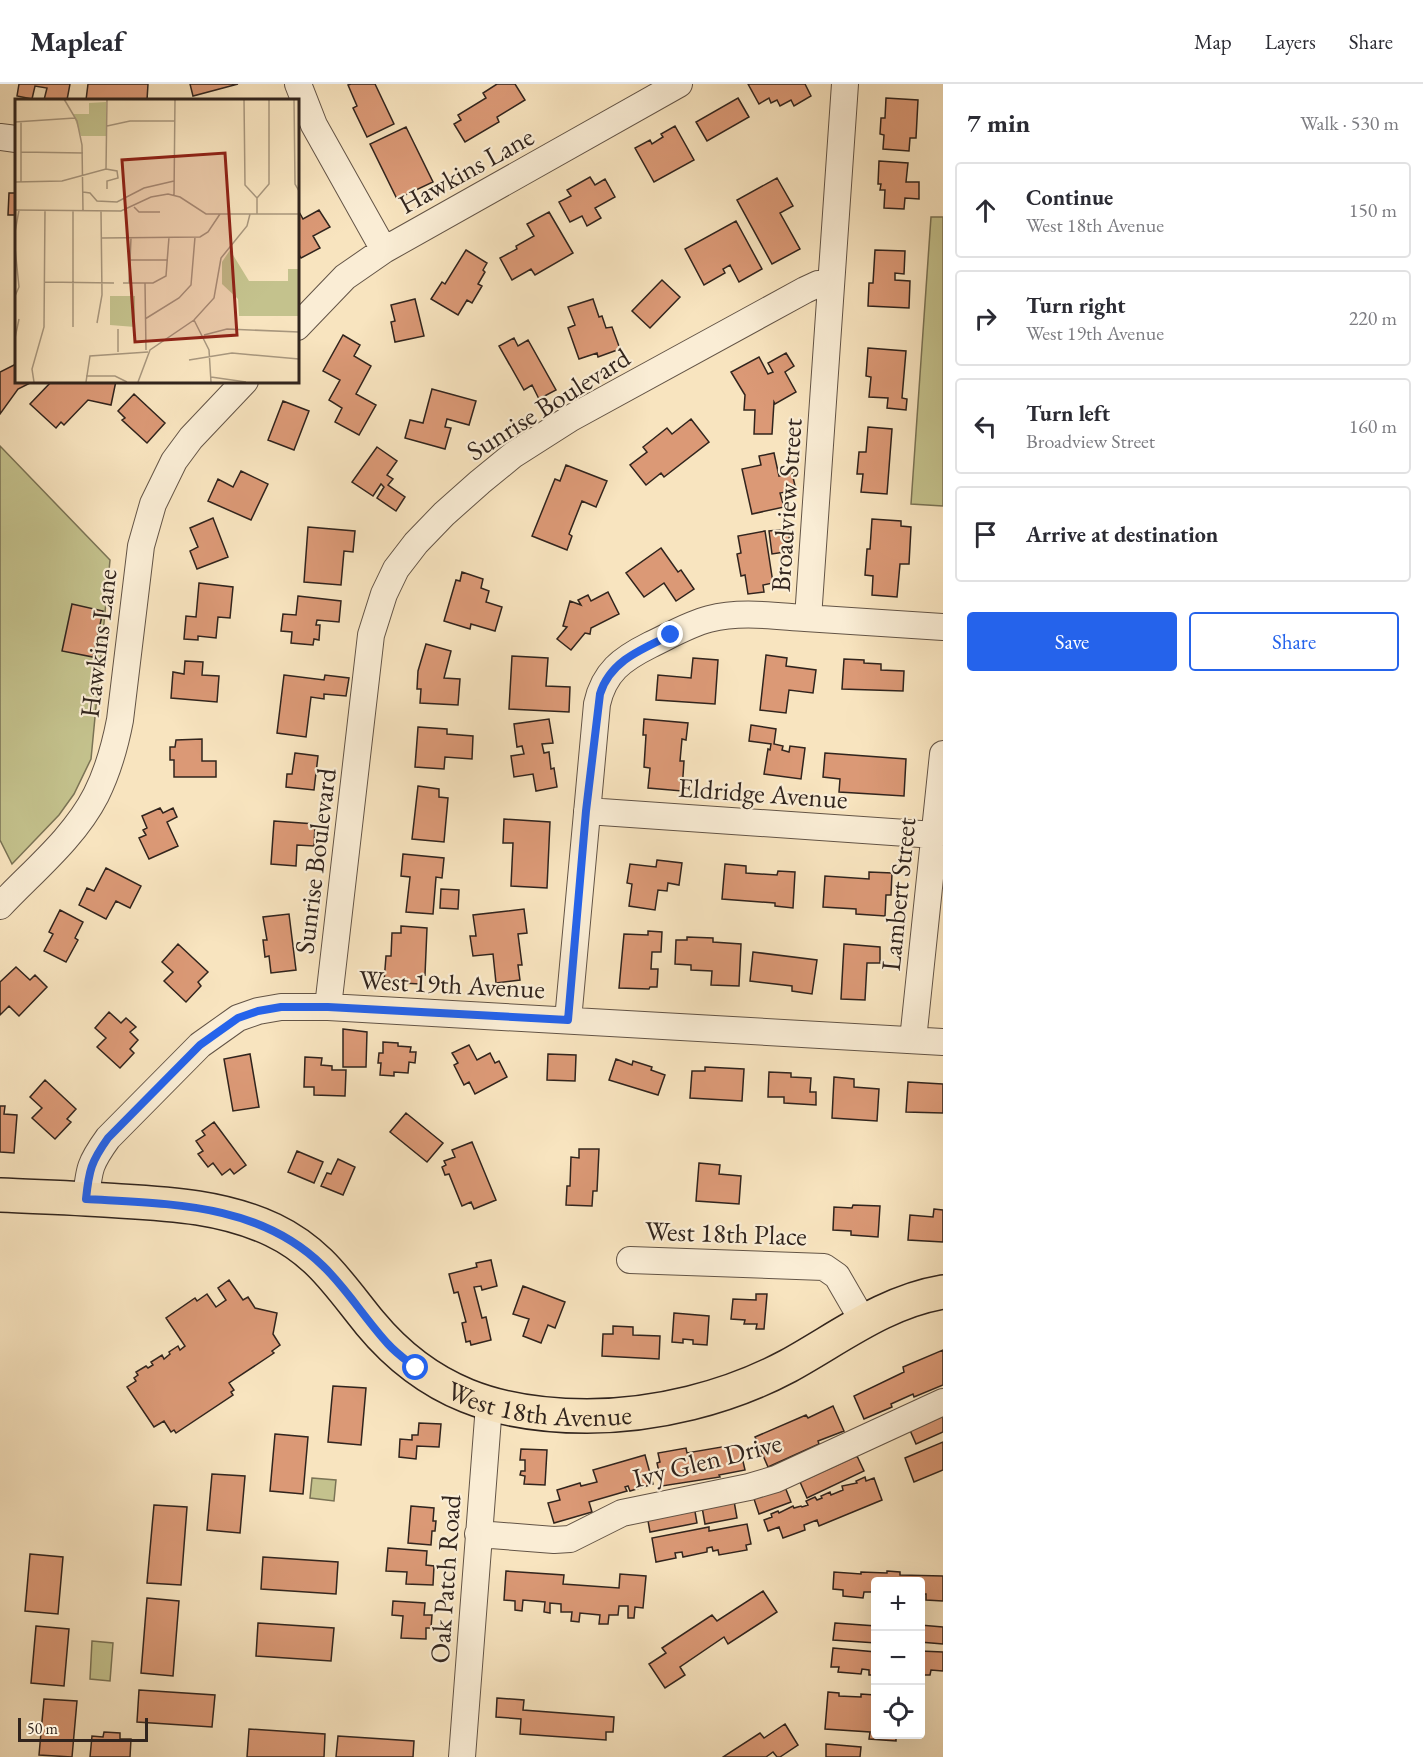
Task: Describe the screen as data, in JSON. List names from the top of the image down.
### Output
{
  "streets": {
    "main road": ["West 18th Avenue"],
    "street": [
      "Hawkins Lane",
      "Sunrise Boulevard",
      "Broadview Street",
      "Eldridge Avenue",
      "Lambert Street",
      "West 19th Avenue",
      "West 18th Place",
      "Ivy Glen Drive",
      "Oak Patch Road"
    ]
  },
  "crossings": [
    ["Sunrise Boulevard", "Broadview Street"],
    ["Sunrise Boulevard", "West 19th Avenue"],
    ["Broadview Street", "Eldridge Avenue"],
    ["Broadview Street", "West 19th Avenue"],
    ["Eldridge Avenue", "Lambert Street"],
    ["Lambert Street", "West 19th Avenue"],
    ["West 19th Avenue", "West 18th Avenue"],
    ["West 18th Place", "West 18th Avenue"],
    ["West 18th Avenue", "Oak Patch Road"],
    ["Ivy Glen Drive", "Oak Patch Road"]
  ],
  "scale_bar": "50 m",
  "page": {
    "header": "Mapleaf",
    "nav": ["Map", "Layers", "Share"],
    "heading": ["7 min", "Walk · 530 m"],
    "list": [
      ["Continue", "West 18th Avenue", "150 m"],
      ["Turn right", "West 19th Avenue", "220 m"],
      ["Turn left", "Broadview Street", "160 m"],
      "Arrive at destination"
    ],
    "buttons": ["Save", "Share"],
    "map_buttons": ["+", "−"],
    "scale": "50 m"
  }
}
